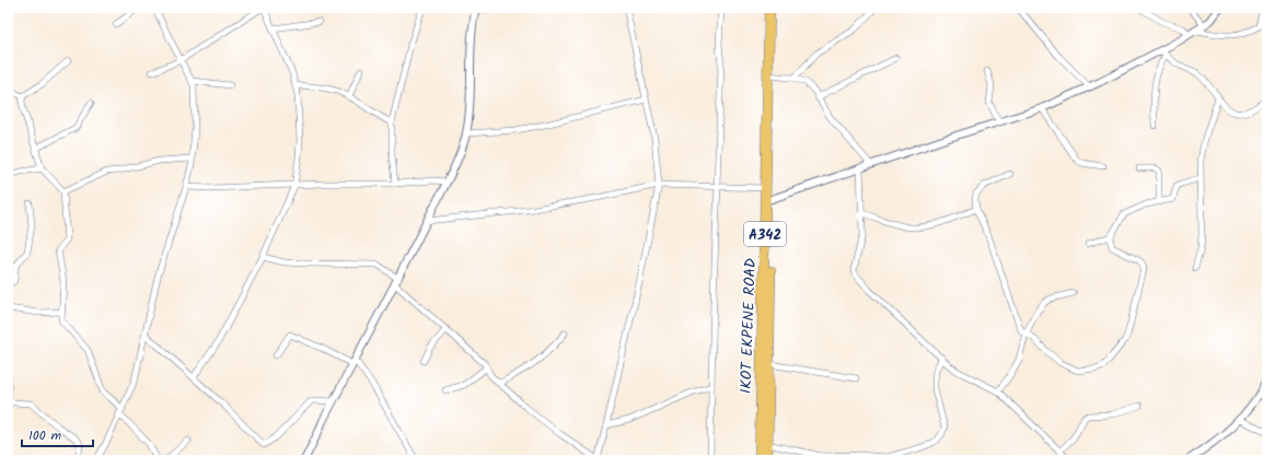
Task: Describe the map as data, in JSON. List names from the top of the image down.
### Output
{
  "streets": {
    "highway": ["A342", "IKOT EKPENE ROAD"]
  },
  "scale_bar": "100 m"
}
